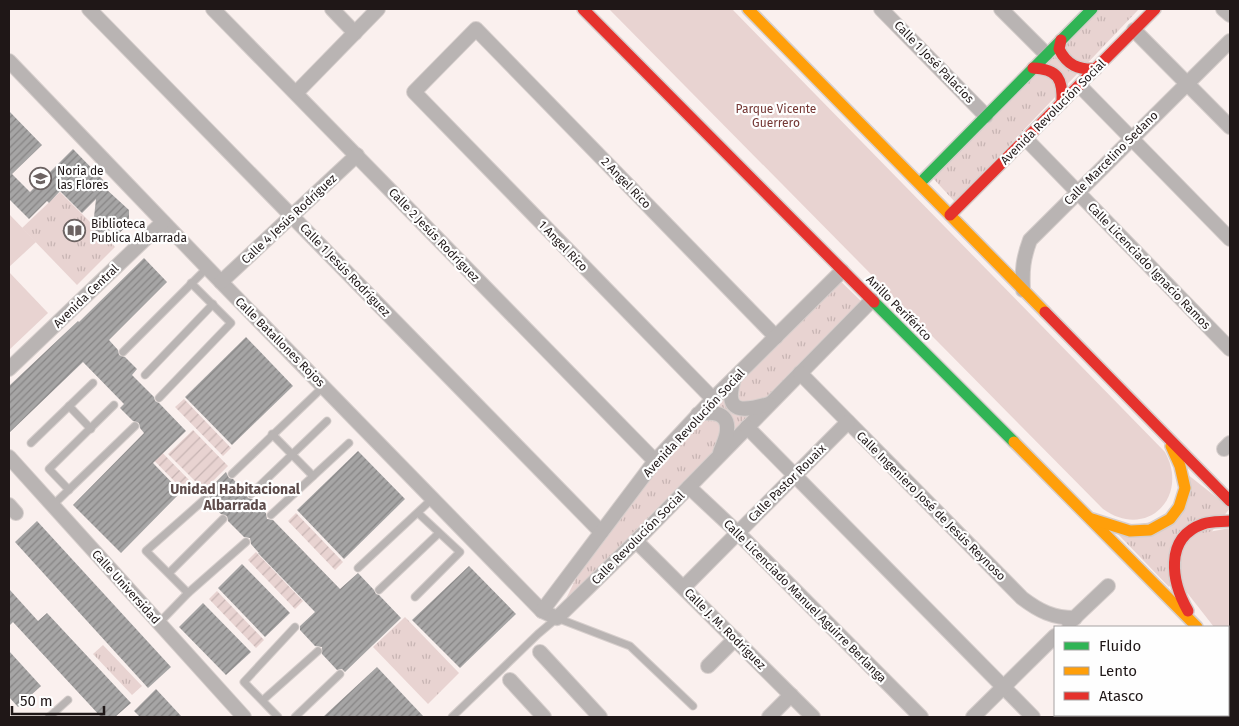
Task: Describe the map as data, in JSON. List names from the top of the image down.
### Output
{
  "streets": {
    "main road": ["Avenida Revolución Social", "Anillo Periférico"],
    "street": [
      "Calle 1 José Palacios",
      "Calle Marcelino Sedano",
      "2 Angel Rico",
      "Calle 4 Jesús Rodríguez",
      "Calle 2 Jesús Rodríguez",
      "1 Angel Rico",
      "Calle Licenciado Ignacio Ramos",
      "Calle 1 Jesús Rodríguez",
      "Avenida Central",
      "Calle Batallones Rojos",
      "Calle Pastor Rouaix",
      "Calle Ingeniero José de Jesús Reynoso",
      "Calle Revolución Social",
      "Calle Universidad",
      "Calle Licenciado Manuel Aguirre Berlanga",
      "Calle J. M. Rodríguez"
    ]
  },
  "crossings": [
    ["Avenida Revolución Social", "2 Angel Rico"],
    ["Avenida Revolución Social", "Calle 2 Jesús Rodríguez"],
    ["Avenida Revolución Social", "1 Angel Rico"],
    ["Avenida Revolución Social", "Calle Licenciado Ignacio Ramos"],
    ["Avenida Revolución Social", "Calle 1 Jesús Rodríguez"],
    ["Avenida Revolución Social", "Anillo Periférico"],
    ["Avenida Revolución Social", "Calle Batallones Rojos"],
    ["Avenida Revolución Social", "Calle Revolución Social"],
    ["Calle Marcelino Sedano", "Calle Licenciado Ignacio Ramos"],
    ["2 Angel Rico", "1 Angel Rico"],
    ["Calle 4 Jesús Rodríguez", "Calle 2 Jesús Rodríguez"],
    ["Calle 4 Jesús Rodríguez", "Calle 1 Jesús Rodríguez"],
    ["Calle 4 Jesús Rodríguez", "Calle Batallones Rojos"],
    ["Avenida Central", "Calle Batallones Rojos"],
    ["Anillo Periférico", "Calle Revolución Social"],
    ["Calle Batallones Rojos", "Calle Revolución Social"],
    ["Calle Pastor Rouaix", "Calle Ingeniero José de Jesús Reynoso"],
    ["Calle Pastor Rouaix", "Calle Licenciado Manuel Aguirre Berlanga"],
    ["Calle Pastor Rouaix", "Calle J. M. Rodríguez"],
    ["Calle Ingeniero José de Jesús Reynoso", "Calle Revolución Social"],
    ["Calle Revolución Social", "Calle Licenciado Manuel Aguirre Berlanga"],
    ["Calle Revolución Social", "Calle J. M. Rodríguez"]
  ],
  "districts": ["Unidad Habitacional Albarrada"],
  "parks": ["Parque Vicente Guerrero"],
  "places": {
    "school or university": ["Noria de las Flores"],
    "library": ["Biblioteca Publica Albarrada"]
  },
  "legend": ["Fluido", "Lento", "Atasco"],
  "scale_bar": "50 m"
}
